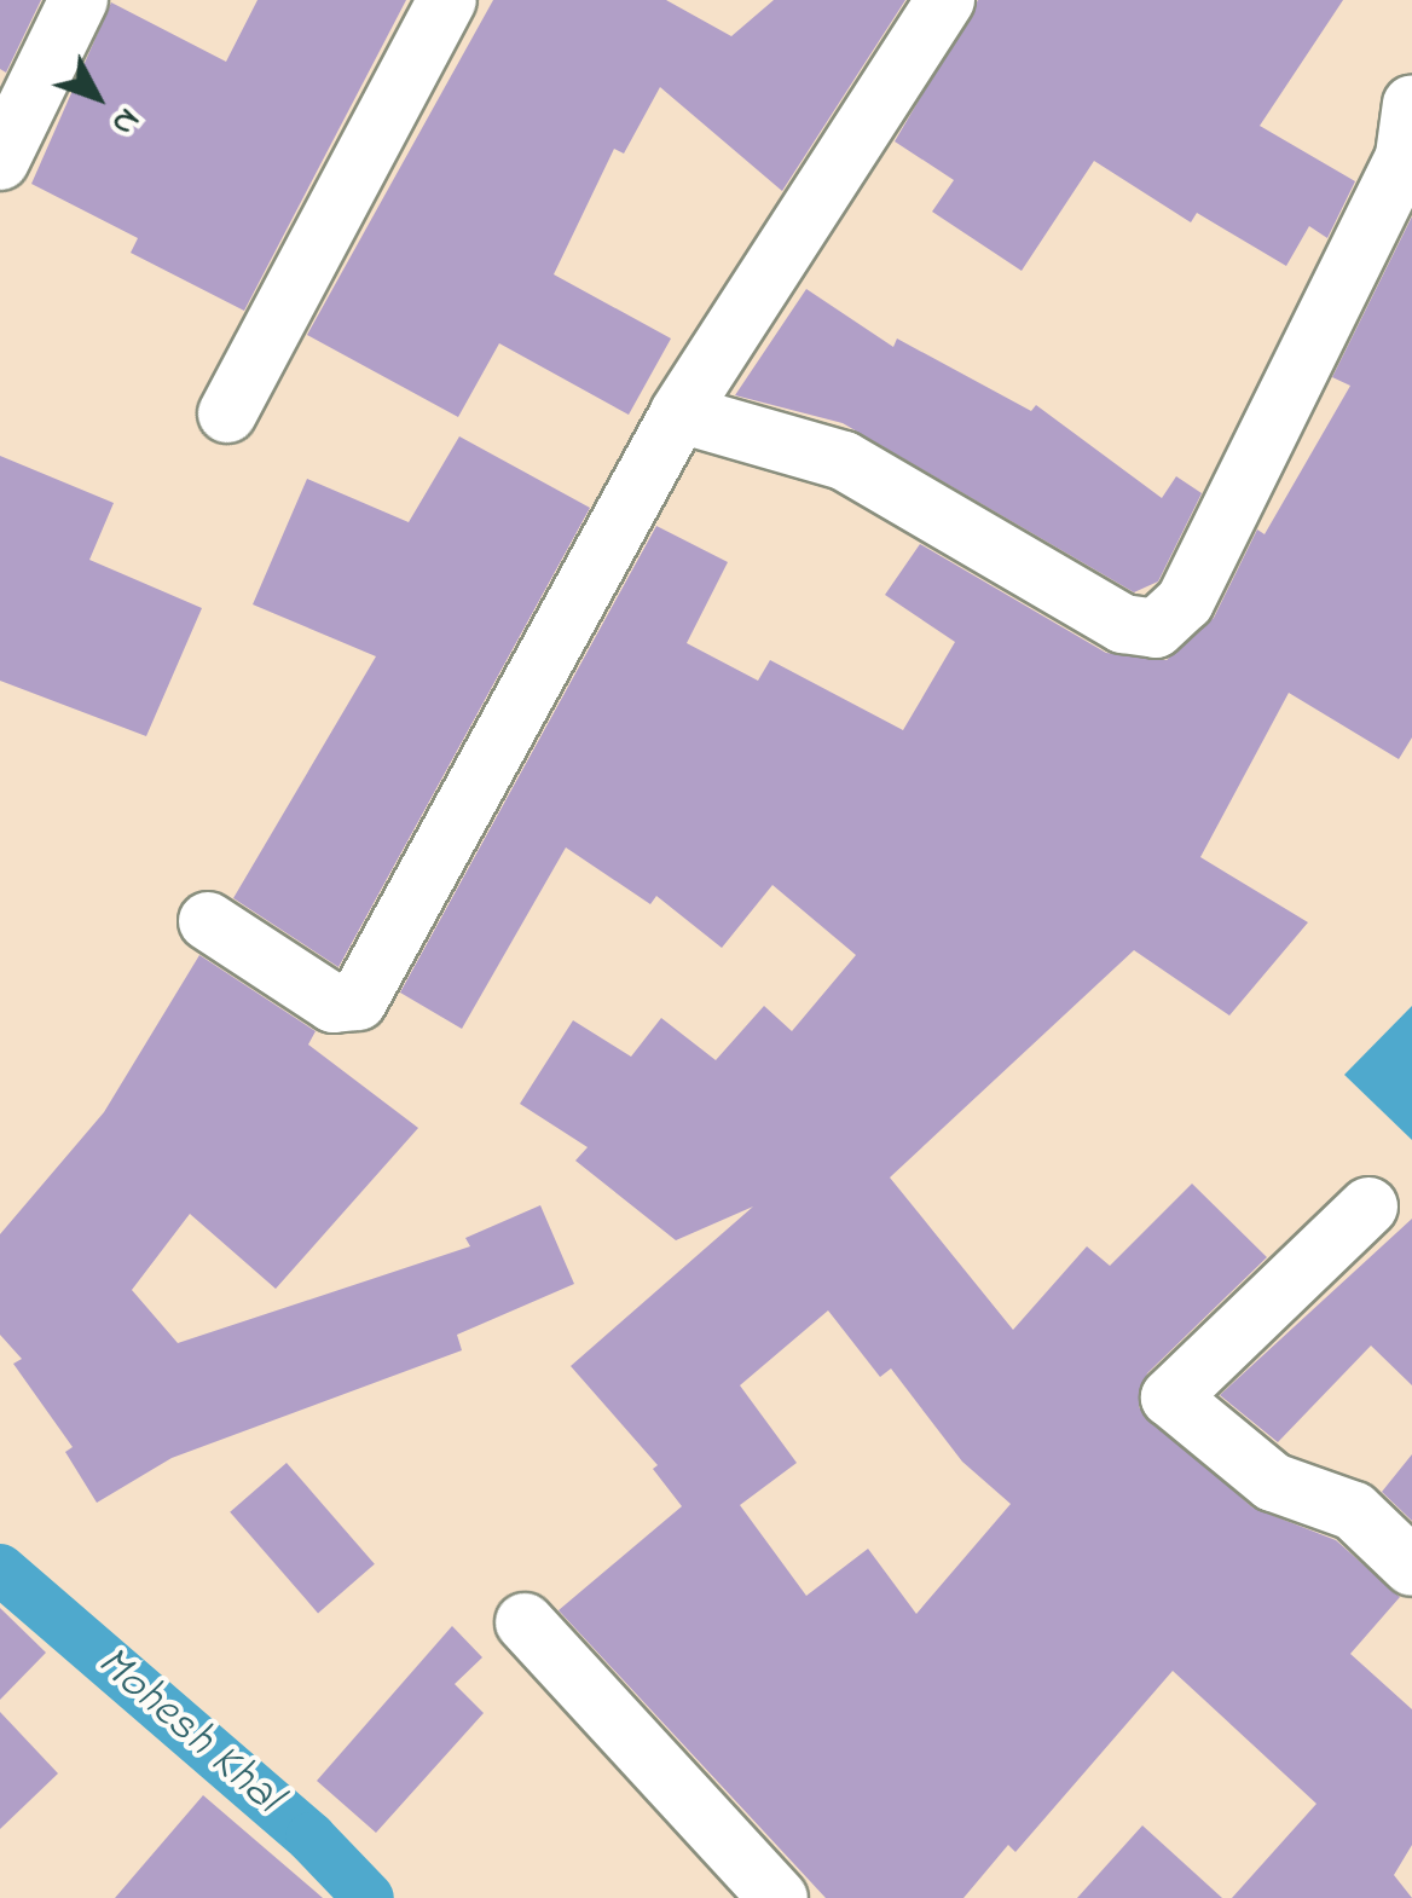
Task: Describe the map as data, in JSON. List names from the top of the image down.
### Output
{
  "water": ["Mohesh Khal"],
  "north": "bottom right"
}
